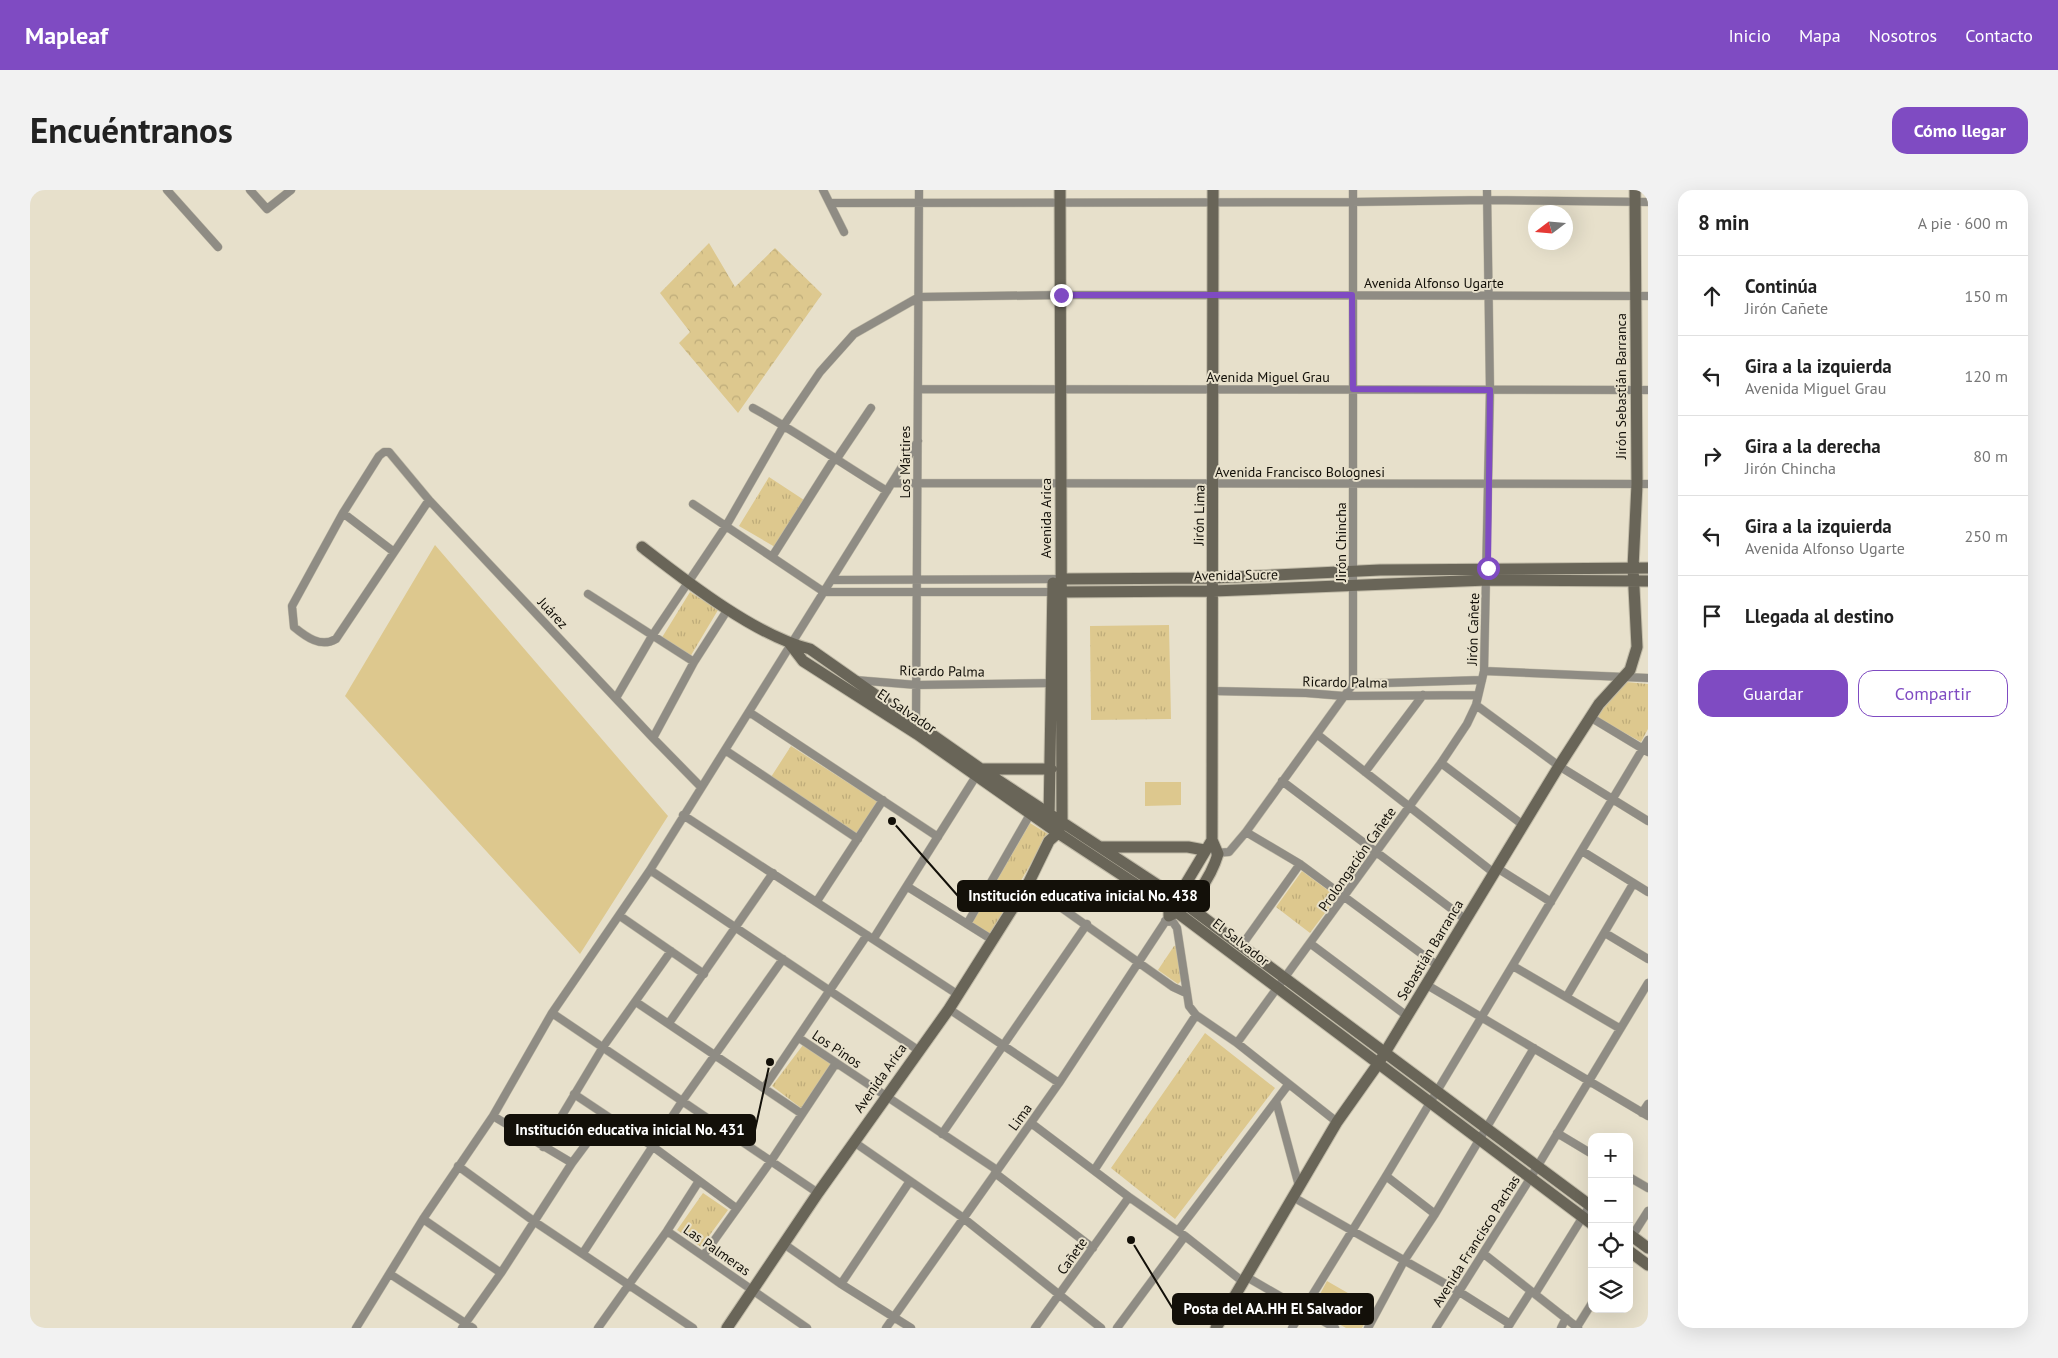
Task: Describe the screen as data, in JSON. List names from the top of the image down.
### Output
{
  "streets": {
    "street": [
      "Avenida Alfonso Ugarte",
      "Avenida Miguel Grau",
      "Jirón Sebastián Barranca",
      "Los Mártires",
      "Avenida Francisco Bolognesi",
      "Jirón Lima",
      "Avenida Arica",
      "Jirón Chincha",
      "Avenida Sucre",
      "Juárez",
      "Jirón Cañete",
      "Ricardo Palma",
      "El Salvador",
      "Prolongación Cañete",
      "Sebastián Barranca",
      "Los Pinos",
      "Lima",
      "Avenida Francisco Pachas",
      "Las Palmeras",
      "Cañete"
    ]
  },
  "crossings": [
    ["Avenida Alfonso Ugarte", "Jirón Sebastián Barranca"],
    ["Avenida Alfonso Ugarte", "Los Mártires"],
    ["Avenida Alfonso Ugarte", "Jirón Lima"],
    ["Avenida Alfonso Ugarte", "Avenida Arica"],
    ["Avenida Alfonso Ugarte", "Jirón Chincha"],
    ["Avenida Alfonso Ugarte", "Jirón Cañete"],
    ["Avenida Miguel Grau", "Jirón Sebastián Barranca"],
    ["Avenida Miguel Grau", "Los Mártires"],
    ["Avenida Miguel Grau", "Jirón Lima"],
    ["Avenida Miguel Grau", "Avenida Arica"],
    ["Avenida Miguel Grau", "Jirón Chincha"],
    ["Avenida Miguel Grau", "Jirón Cañete"],
    ["Jirón Sebastián Barranca", "Avenida Francisco Bolognesi"],
    ["Jirón Sebastián Barranca", "Avenida Sucre"],
    ["Jirón Sebastián Barranca", "Sebastián Barranca"],
    ["Los Mártires", "Avenida Francisco Bolognesi"],
    ["Los Mártires", "Avenida Sucre"],
    ["Los Mártires", "Ricardo Palma"],
    ["Los Mártires", "El Salvador"],
    ["Avenida Francisco Bolognesi", "Jirón Lima"],
    ["Avenida Francisco Bolognesi", "Avenida Arica"],
    ["Avenida Francisco Bolognesi", "Jirón Chincha"],
    ["Avenida Francisco Bolognesi", "Jirón Cañete"],
    ["Jirón Lima", "Avenida Sucre"],
    ["Jirón Lima", "Ricardo Palma"],
    ["Avenida Arica", "Avenida Sucre"],
    ["Avenida Arica", "Ricardo Palma"],
    ["Avenida Arica", "El Salvador"],
    ["Avenida Arica", "Los Pinos"],
    ["Avenida Arica", "Las Palmeras"],
    ["Jirón Chincha", "Avenida Sucre"],
    ["Jirón Chincha", "Ricardo Palma"],
    ["Avenida Sucre", "Jirón Cañete"],
    ["Avenida Sucre", "Sebastián Barranca"],
    ["Jirón Cañete", "Ricardo Palma"],
    ["Jirón Cañete", "Prolongación Cañete"],
    ["Ricardo Palma", "El Salvador"],
    ["Ricardo Palma", "Prolongación Cañete"],
    ["El Salvador", "Prolongación Cañete"],
    ["El Salvador", "Sebastián Barranca"],
    ["El Salvador", "Lima"],
    ["El Salvador", "Avenida Francisco Pachas"],
    ["Los Pinos", "Lima"],
    ["Los Pinos", "Cañete"]
  ],
  "places": ["Institución educativa inicial No. 438", "Institución educativa inicial No. 431", "Posta del AA.HH El Salvador"],
  "north": "left",
  "page": {
    "header": "Mapleaf",
    "nav": [
      "Inicio",
      "Mapa",
      "Nosotros",
      "Contacto"
    ],
    "title": "Encuéntranos",
    "buttons": [
      "Cómo llegar",
      ["Guardar", "Compartir"]
    ],
    "heading": ["8 min", "A pie · 600 m"],
    "list": [
      ["Continúa", "Jirón Cañete", "150 m"],
      ["Gira a la izquierda", "Avenida Miguel Grau", "120 m"],
      ["Gira a la derecha", "Jirón Chincha", "80 m"],
      ["Gira a la izquierda", "Avenida Alfonso Ugarte", "250 m"],
      "Llegada al destino"
    ],
    "map_buttons": ["+", "−"]
  }
}
